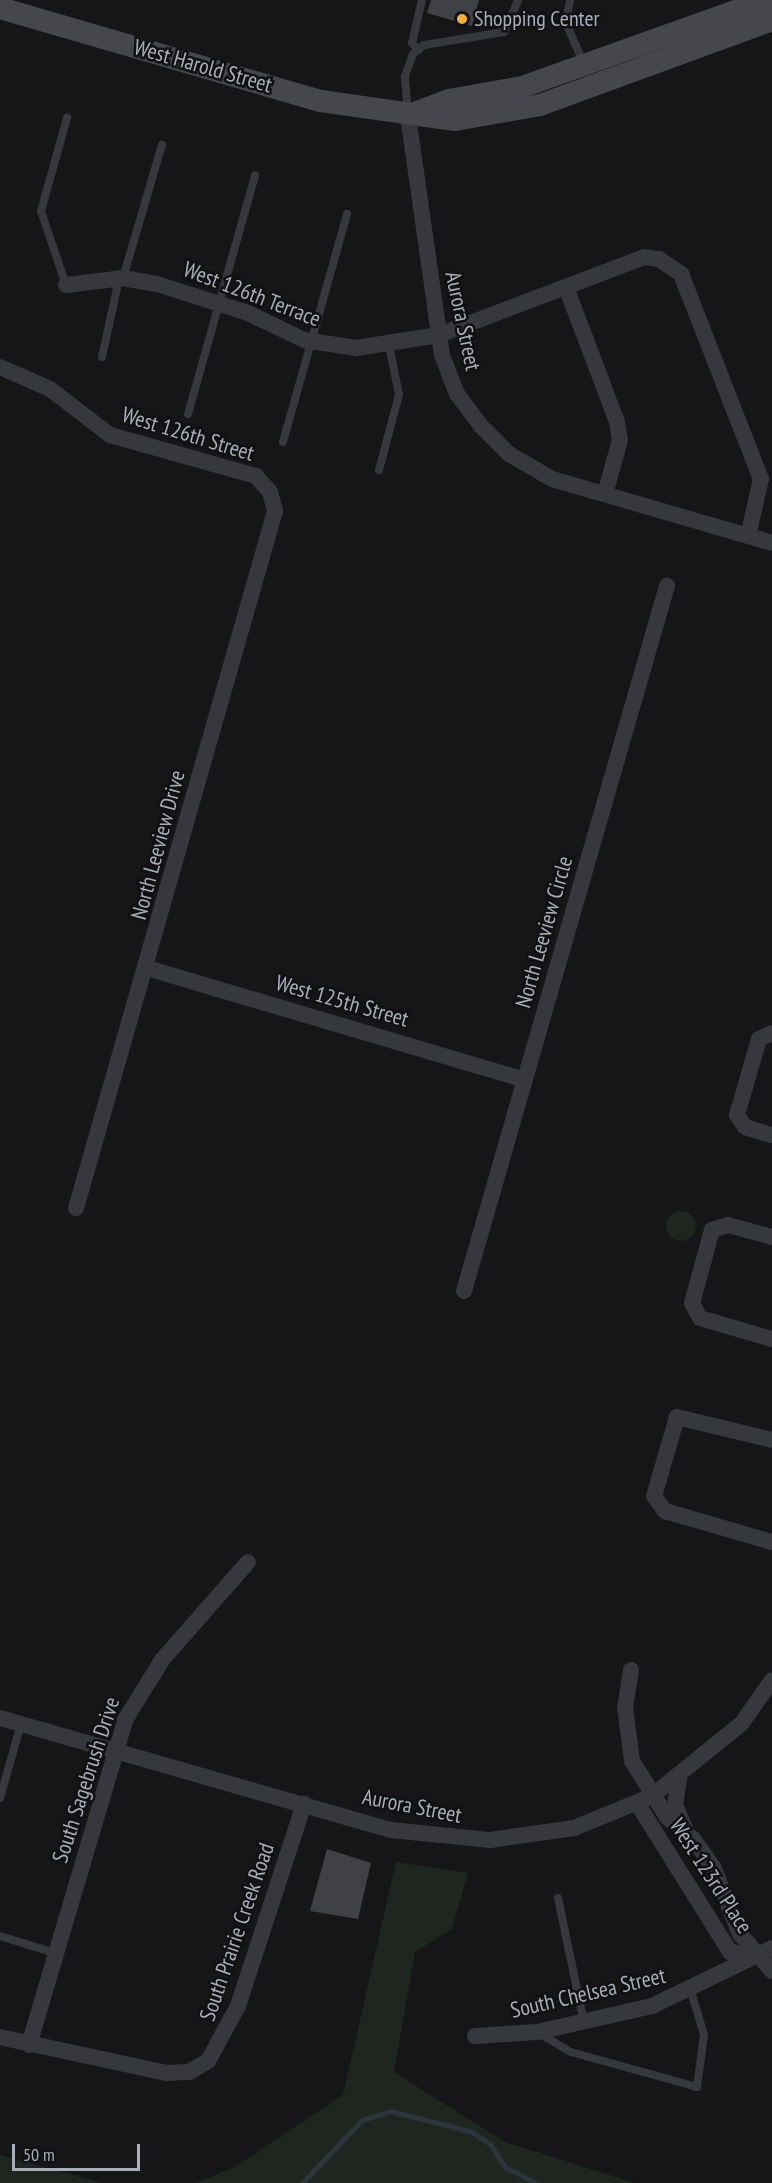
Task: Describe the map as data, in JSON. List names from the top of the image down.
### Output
{
  "streets": {
    "main road": ["West Harold Street"],
    "street": [
      "West 126th Terrace",
      "Aurora Street",
      "West 126th Street",
      "North Leeview Drive",
      "North Leeview Circle",
      "West 125th Street",
      "South Sagebrush Drive",
      "West 123rd Place",
      "South Prairie Creek Road",
      "South Chelsea Street"
    ]
  },
  "crossings": [
    ["West Harold Street", "Aurora Street"],
    ["West 126th Terrace", "Aurora Street"],
    ["Aurora Street", "South Sagebrush Drive"],
    ["Aurora Street", "West 123rd Place"],
    ["Aurora Street", "South Prairie Creek Road"],
    ["West 126th Street", "North Leeview Drive"],
    ["North Leeview Drive", "West 125th Street"],
    ["North Leeview Circle", "West 125th Street"],
    ["South Sagebrush Drive", "South Prairie Creek Road"],
    ["West 123rd Place", "South Chelsea Street"]
  ],
  "places": ["Shopping Center"],
  "scale_bar": "50 m"
}
